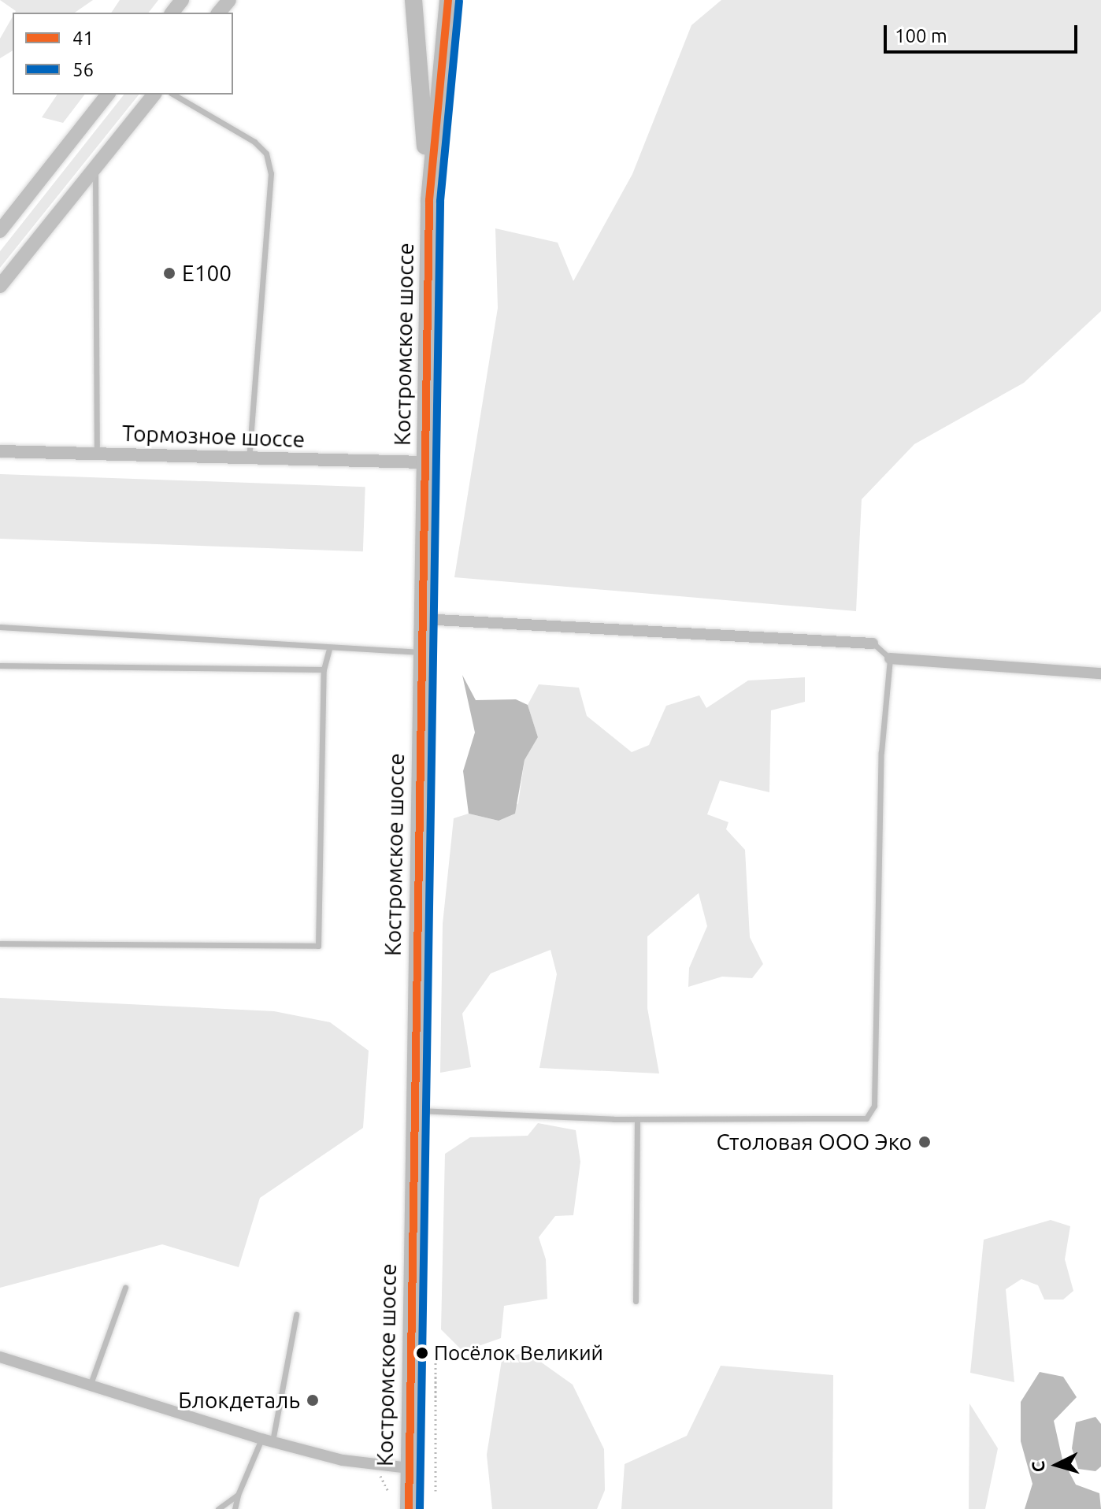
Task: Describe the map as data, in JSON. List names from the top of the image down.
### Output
{
  "streets": {
    "highway": ["Костромское шоссе"],
    "street": ["Тормозное шоссе"]
  },
  "crossings": [
    ["Костромское шоссе", "Тормозное шоссе"]
  ],
  "places": [
    "E100",
    "Столовая ООО Эко",
    "Посёлок Великий",
    "Блокдеталь"
  ],
  "lines": ["transit line 41", "transit line 56"],
  "legend": ["41", "56"],
  "scale_bar": "100 m",
  "north": "left"
}
